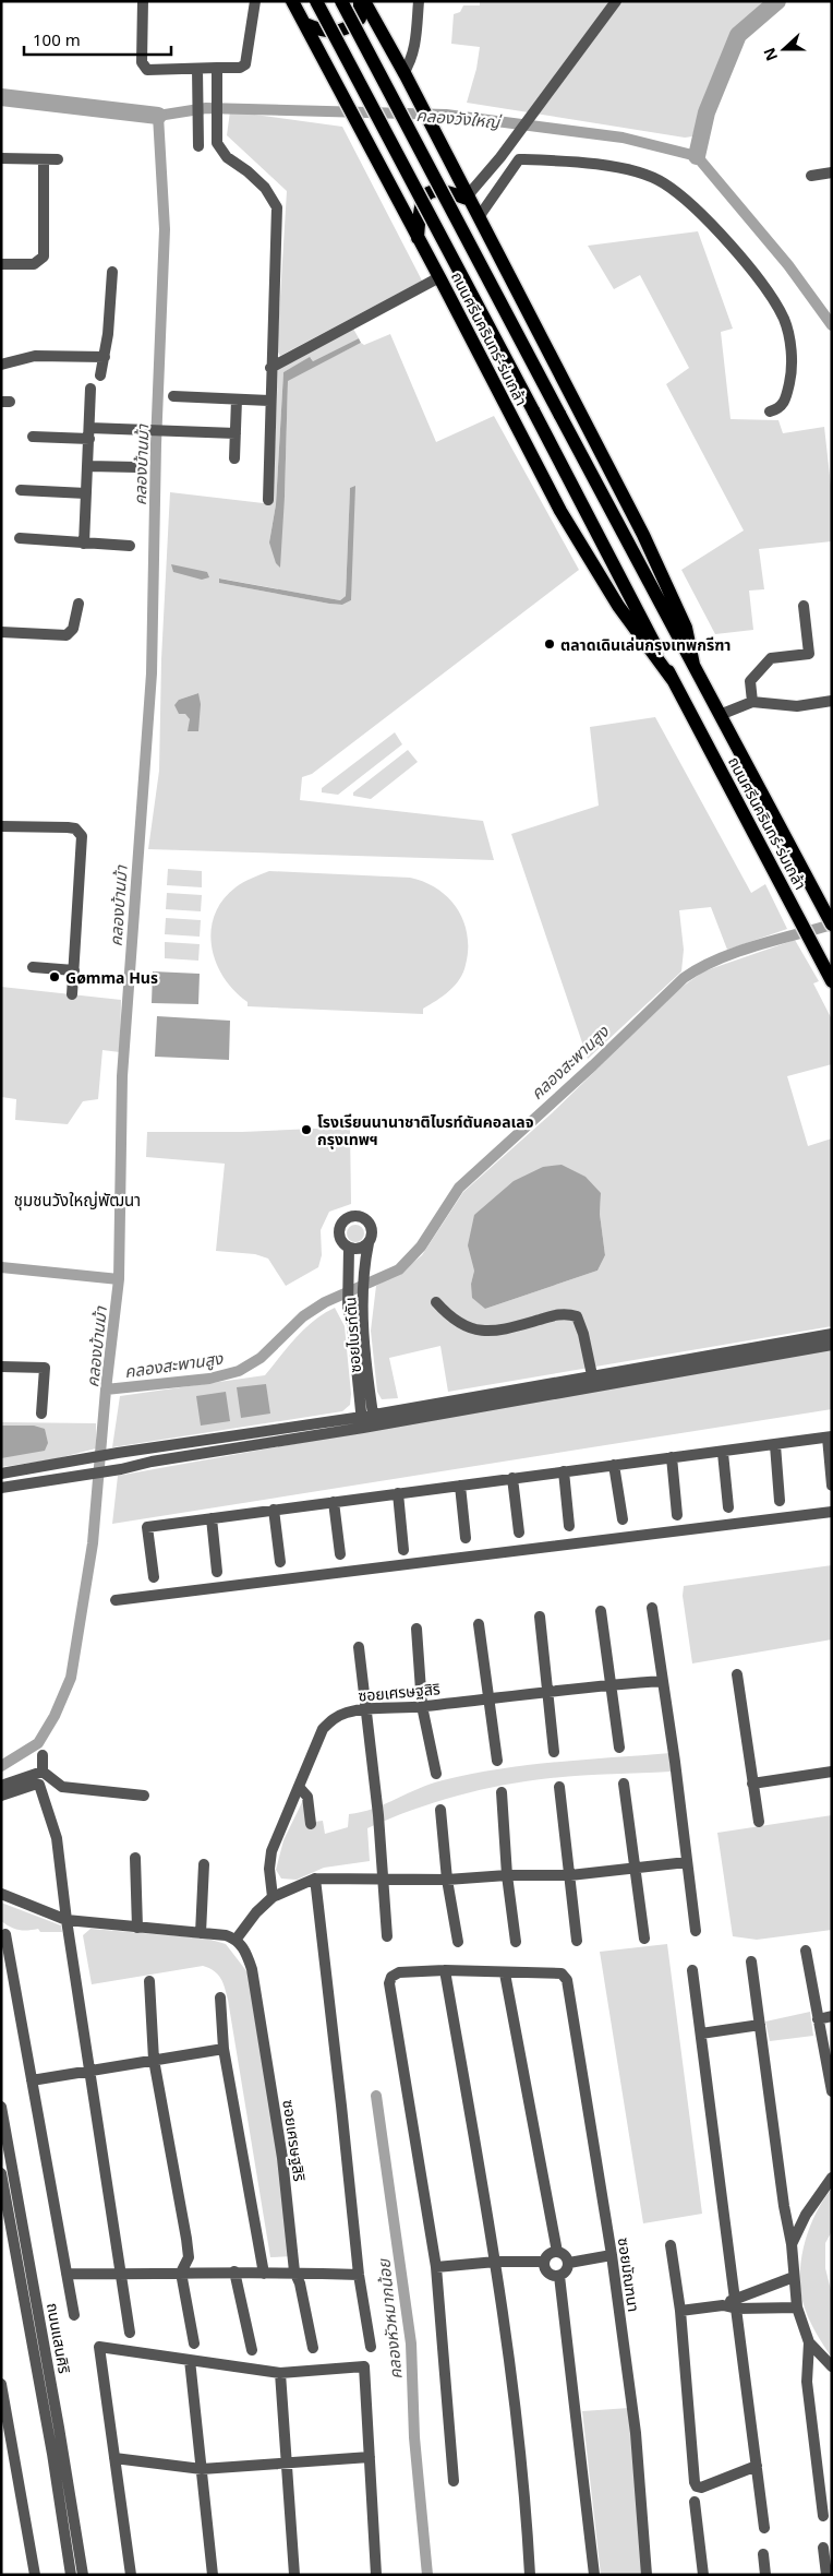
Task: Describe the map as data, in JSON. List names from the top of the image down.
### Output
{
  "streets": {
    "main road": ["ถนนศรีนครินทร์-ร่มเกล้า"],
    "street": [
      "ซอยไบรท์ตัน",
      "ซอยเศรษฐสิริ",
      "ซอยมัณฑนา",
      "ถนนแสนศิริ"
    ]
  },
  "districts": ["ชุมชนวังใหญ่พัฒนา"],
  "water": [
    "คลองวังใหญ่",
    "คลองบ้านม้า",
    "คลองสะพานสูง",
    "คลองหัวหมากน้อย"
  ],
  "places": ["ตลาดเดินเล่นกรุงเทพกรีฑา", "Gømma Hus", "โรงเรียนนานาชาติไบรท์ตันคอลเลจ กรุงเทพฯ"],
  "scale_bar": "100 m",
  "north": "left"
}
